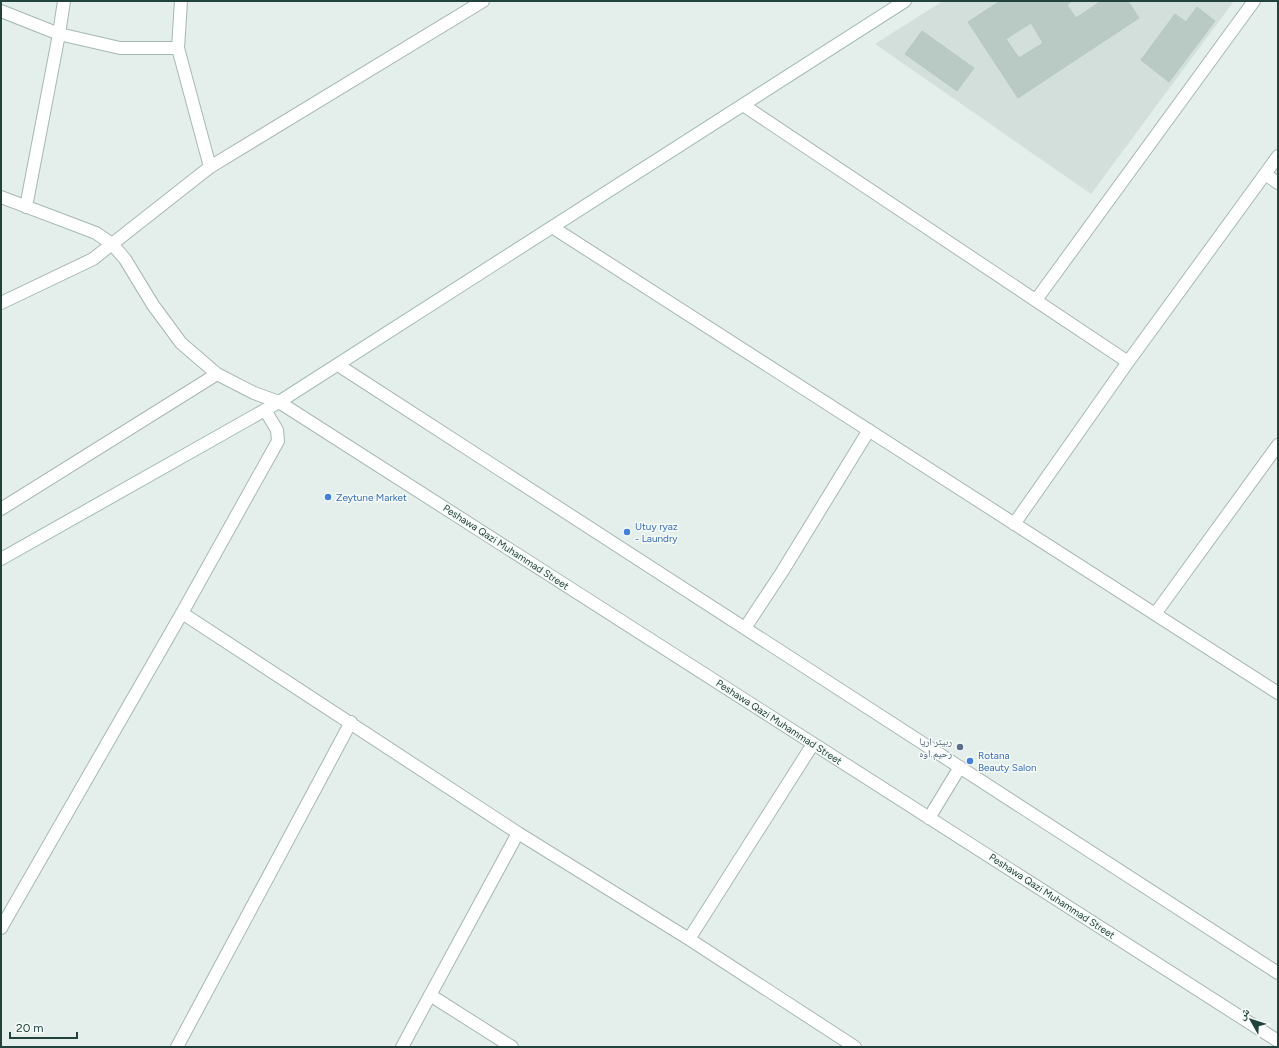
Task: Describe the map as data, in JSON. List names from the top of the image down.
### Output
{
  "streets": {
    "street": ["Peshawa Qazi Muhammad Street"]
  },
  "places": [
    "Zeytune Market",
    "Utuy ryaz - Laundry",
    "ربيتر اريا رحيم اوه",
    "Rotana Beauty Salon"
  ],
  "scale_bar": "20 m",
  "north": "top left"
}
